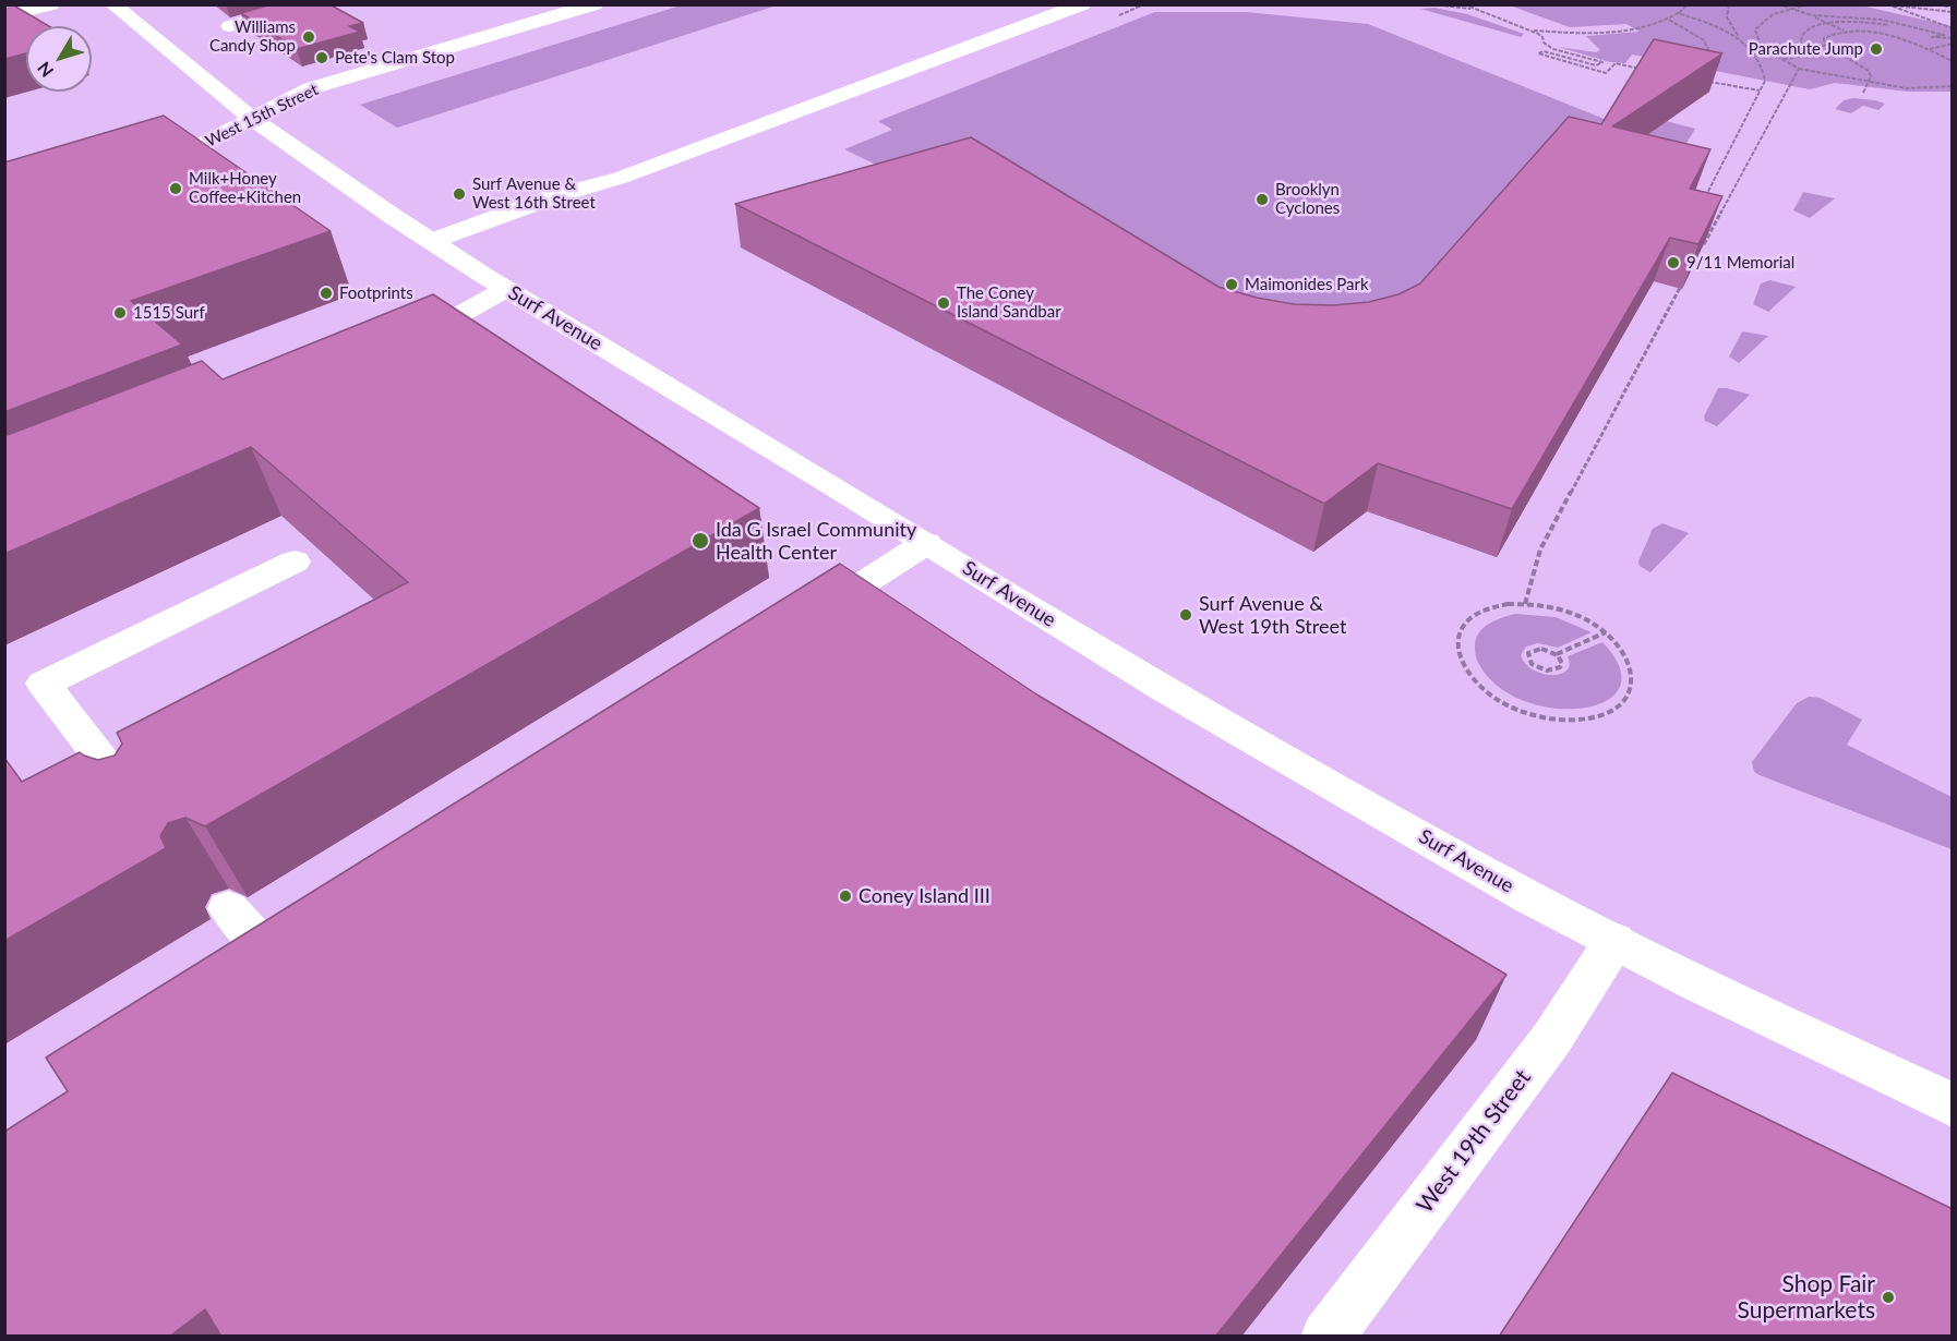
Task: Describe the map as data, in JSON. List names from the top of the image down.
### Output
{
  "streets": {
    "main road": ["West 15th Street", "Surf Avenue", "West 19th Street"]
  },
  "crossings": [
    ["West 15th Street", "Surf Avenue"],
    ["Surf Avenue", "West 19th Street"]
  ],
  "places": [
    "Williams Candy Shop",
    "Parachute Jump",
    "Pete's Clam Stop",
    "Milk+Honey Coffee+Kitchen",
    "Surf Avenue & West 16th Street",
    "Brooklyn Cyclones",
    "9/11 Memorial",
    "Maimonides Park",
    "Footprints",
    "The Coney Island Sandbar",
    "1515 Surf",
    "Ida G Israel Community Health Center",
    "Surf Avenue & West 19th Street",
    "Coney Island III",
    "Shop Fair Supermarkets"
  ],
  "north": "bottom left"
}
